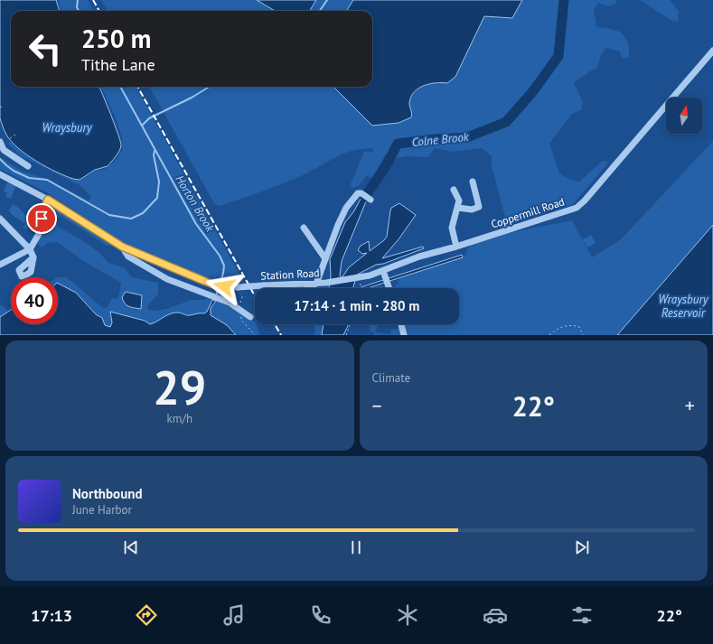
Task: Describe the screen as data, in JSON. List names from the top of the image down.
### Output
{
  "streets": {
    "street": ["Coppermill Road", "Station Road"]
  },
  "crossings": [
    ["Coppermill Road", "Station Road"]
  ],
  "water": [
    "Wraysbury",
    "Colne Brook",
    "Horton Brook",
    "Wraysbury Reservoir"
  ],
  "north": "top",
  "page": {
    "turn": ["250 m", "Tithe Lane"],
    "limit": "40",
    "trip": "17:14 · 1 min · 280 m",
    "tile": [
      ["29", "km/h"],
      "Climate"
    ],
    "heat": ["−", "22°", "+"],
    "song": ["Northbound", "June Harbor"],
    "tabs": ["17:13", "22°"]
  }
}
